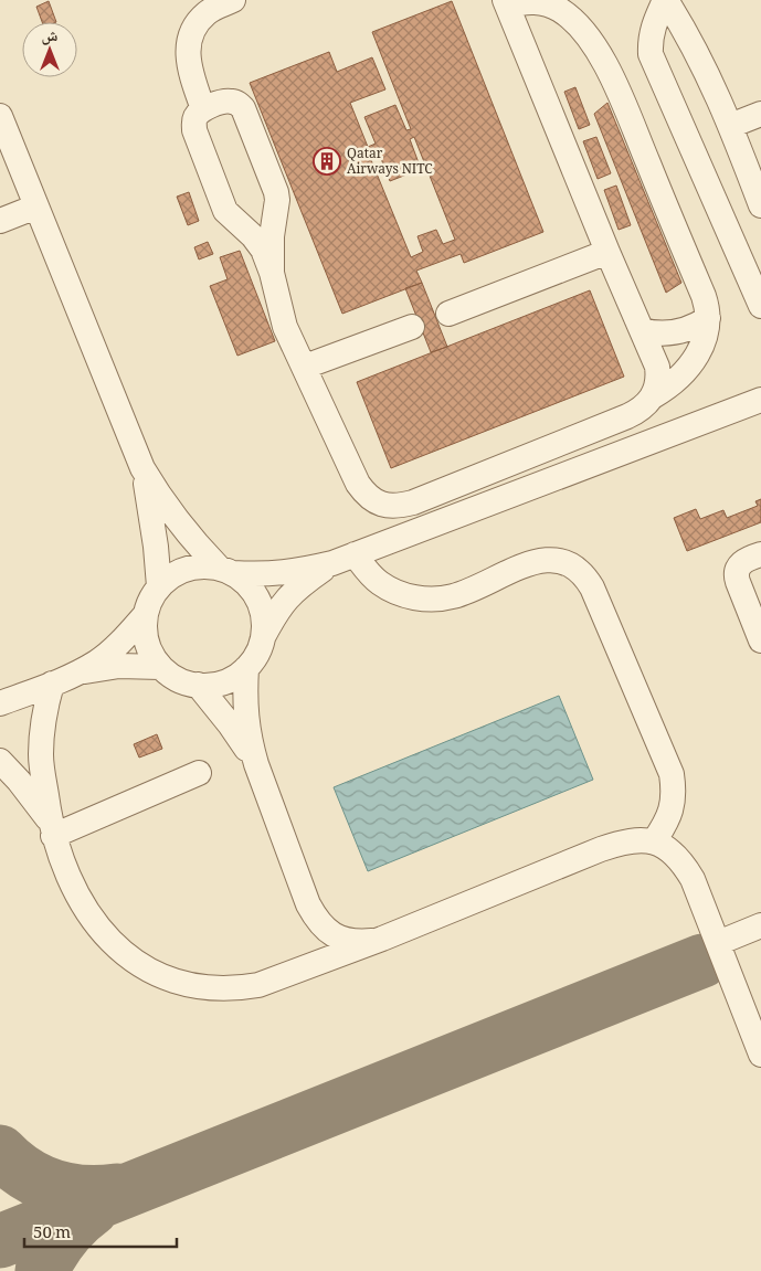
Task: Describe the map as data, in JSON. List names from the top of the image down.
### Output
{
  "places": {
    "building": ["Qatar Airways NITC"]
  },
  "scale_bar": "50 m",
  "north": "top"
}
